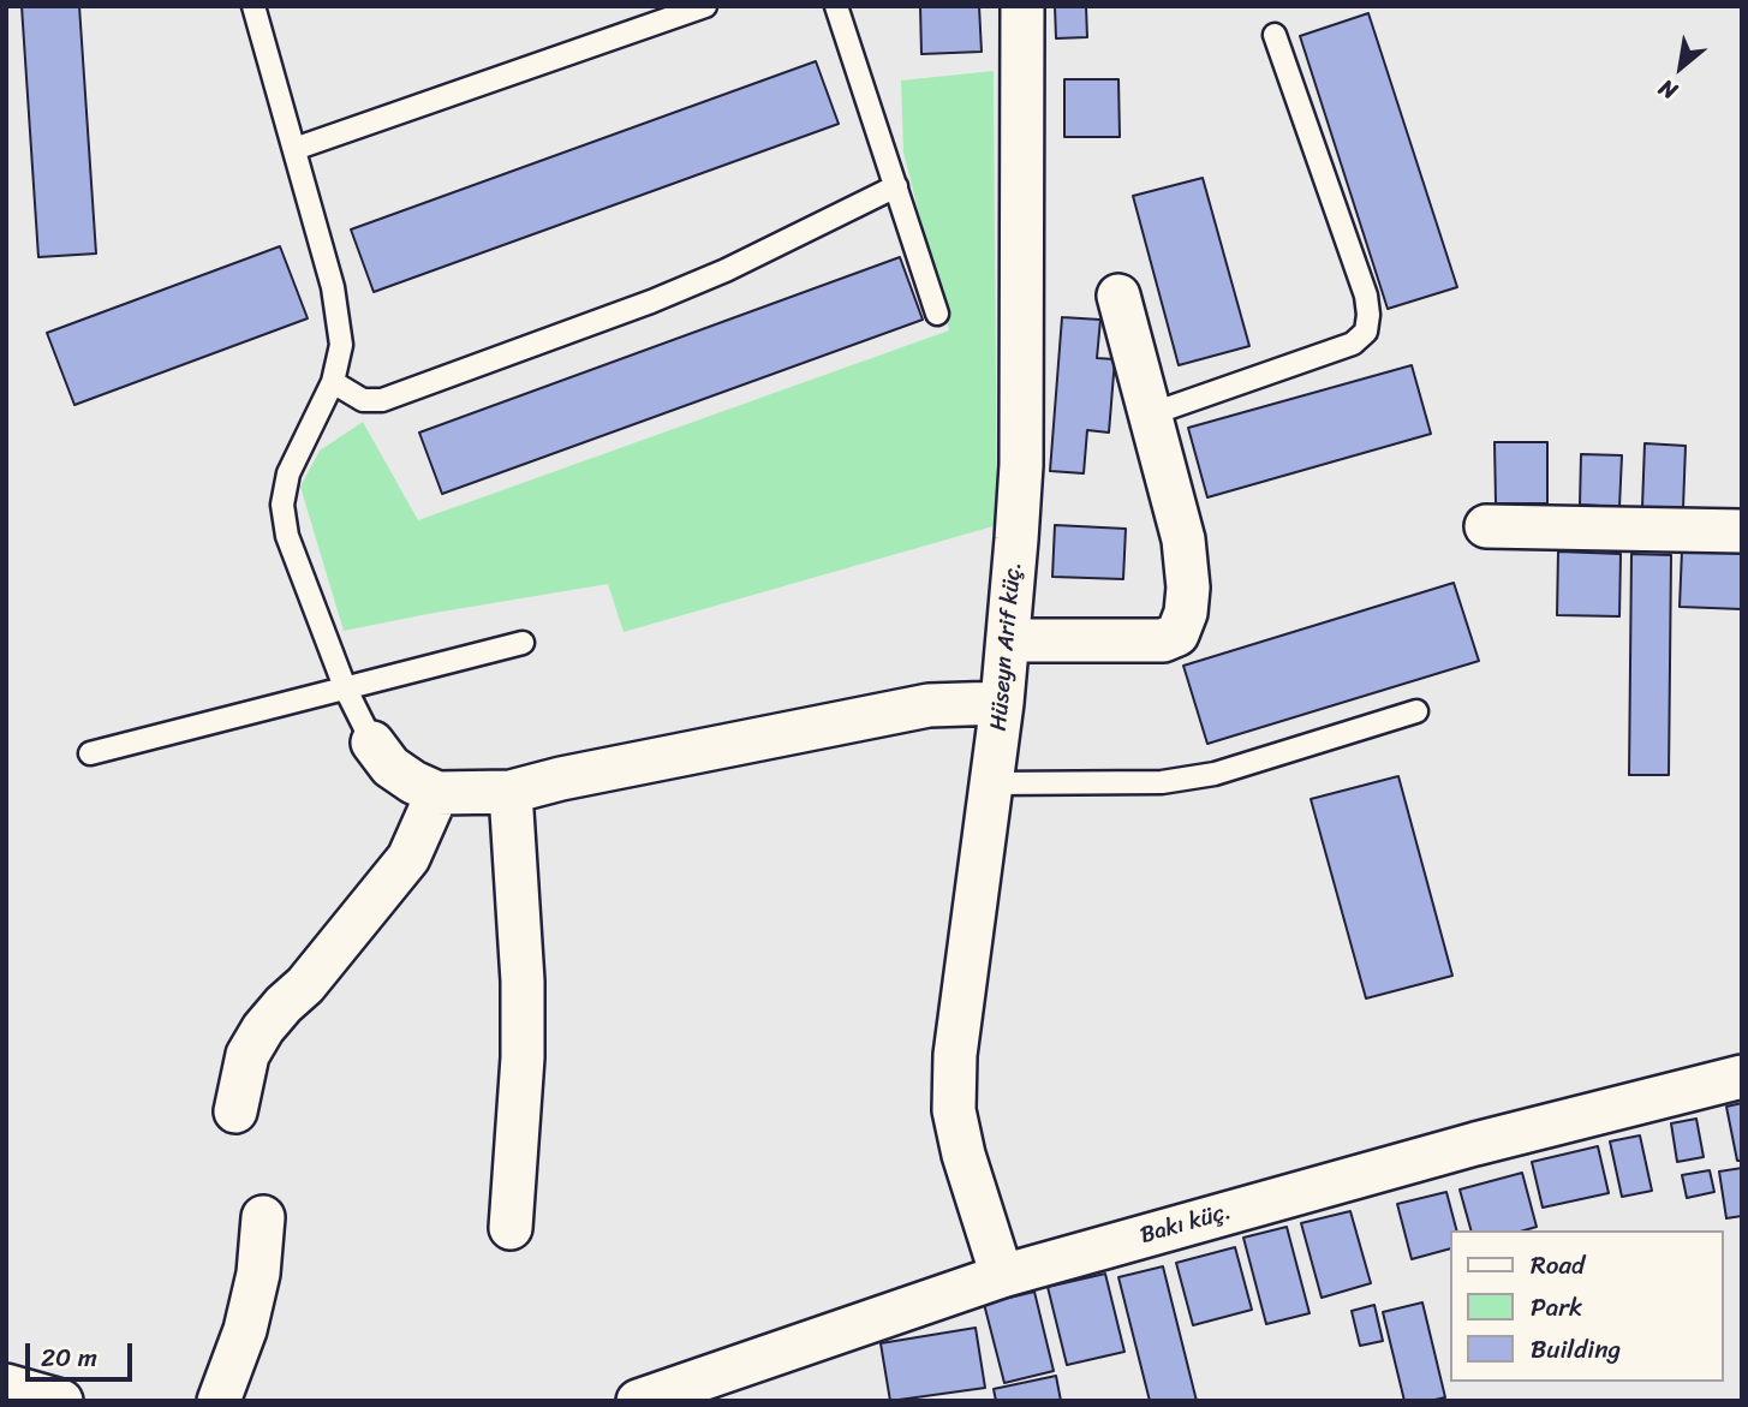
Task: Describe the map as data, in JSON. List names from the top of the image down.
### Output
{
  "streets": {
    "street": ["Hüseyn Arif küç.", "Bakı küç."]
  },
  "crossings": [
    ["Hüseyn Arif küç.", "Bakı küç."]
  ],
  "legend": ["Road", "Park", "Building"],
  "scale_bar": "20 m",
  "north": "bottom left"
}
